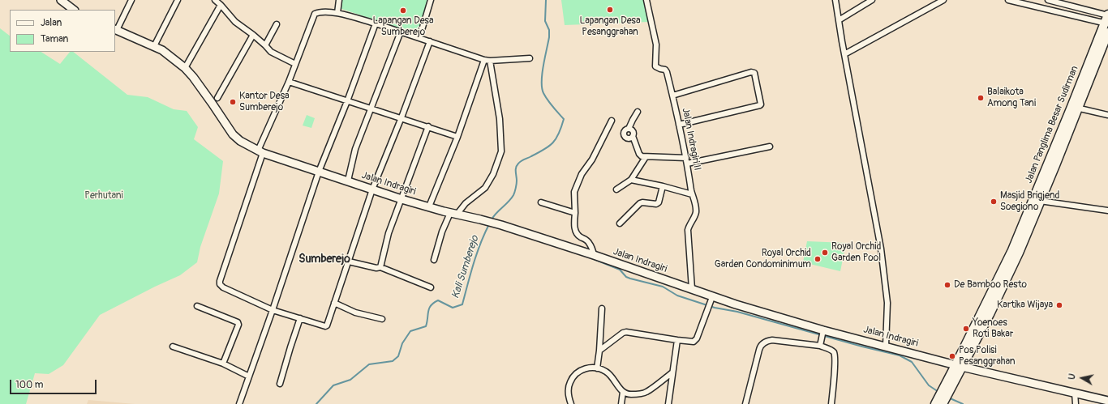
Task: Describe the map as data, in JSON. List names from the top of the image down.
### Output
{
  "streets": {
    "main road": ["Jalan Panglima Besar Sudirman"],
    "street": ["Jalan Indragiri II", "Jalan Indragiri"]
  },
  "crossings": [
    ["Jalan Panglima Besar Sudirman", "Jalan Indragiri"],
    ["Jalan Indragiri II", "Jalan Indragiri"]
  ],
  "districts": ["Sumberejo"],
  "water": ["Kali Sumberejo"],
  "parks": ["Perhutani"],
  "places": [
    "Lapangan Desa Pesanggrahan",
    "Lapangan Desa Sumberejo",
    "Balaikota Among Tani",
    "Kantor Desa Sumberejo",
    "Masjid Brigjend Soegiono",
    "Royal Orchid Garden Pool",
    "Royal Orchid Garden Condominimum",
    "De Bamboo Resto",
    "Kartika Wijaya",
    "Yoenoes Roti Bakar",
    "Pos Polisi Pesanggrahan"
  ],
  "legend": ["Jalan", "Taman"],
  "scale_bar": "100 m",
  "north": "left"
}
